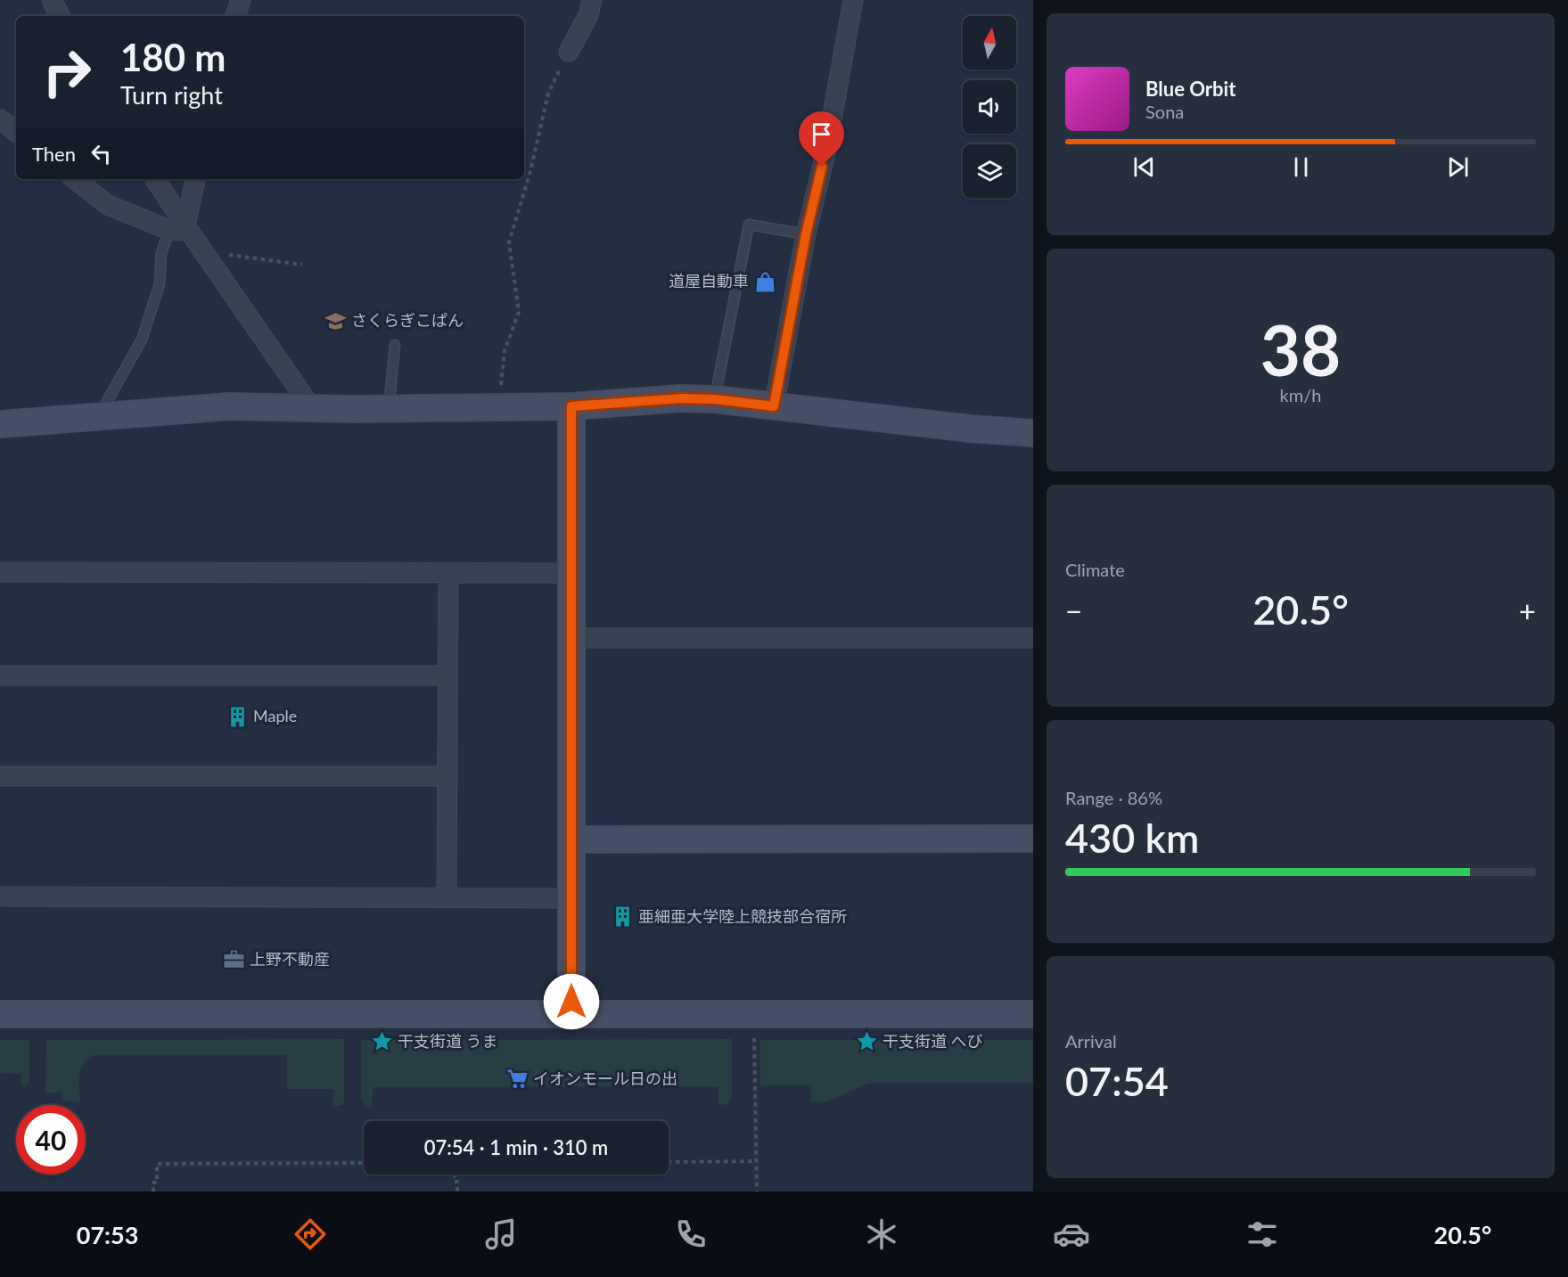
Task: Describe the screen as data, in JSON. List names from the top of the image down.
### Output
{
  "places": {
    "shop": ["道屋自動車"],
    "school or university": ["さくらぎこぱん"],
    "building": ["Maple", "亜細亜大学陸上競技部合宿所"],
    "office": ["上野不動産"],
    "place": ["干支街道 うま", "干支街道 へび"],
    "supermarket": ["イオンモール日の出"]
  },
  "north": "top",
  "page": {
    "turn": ["180 m", "Turn right"],
    "song": ["Blue Orbit", "Sona"],
    "then": "Then",
    "tile": [
      ["38", "km/h"],
      "Climate",
      ["Range · 86%", "430 km"],
      ["Arrival", "07:54"]
    ],
    "heat": ["−", "20.5°", "+"],
    "limit": "40",
    "trip": "07:54 · 1 min · 310 m",
    "tabs": ["07:53", "20.5°"]
  }
}
